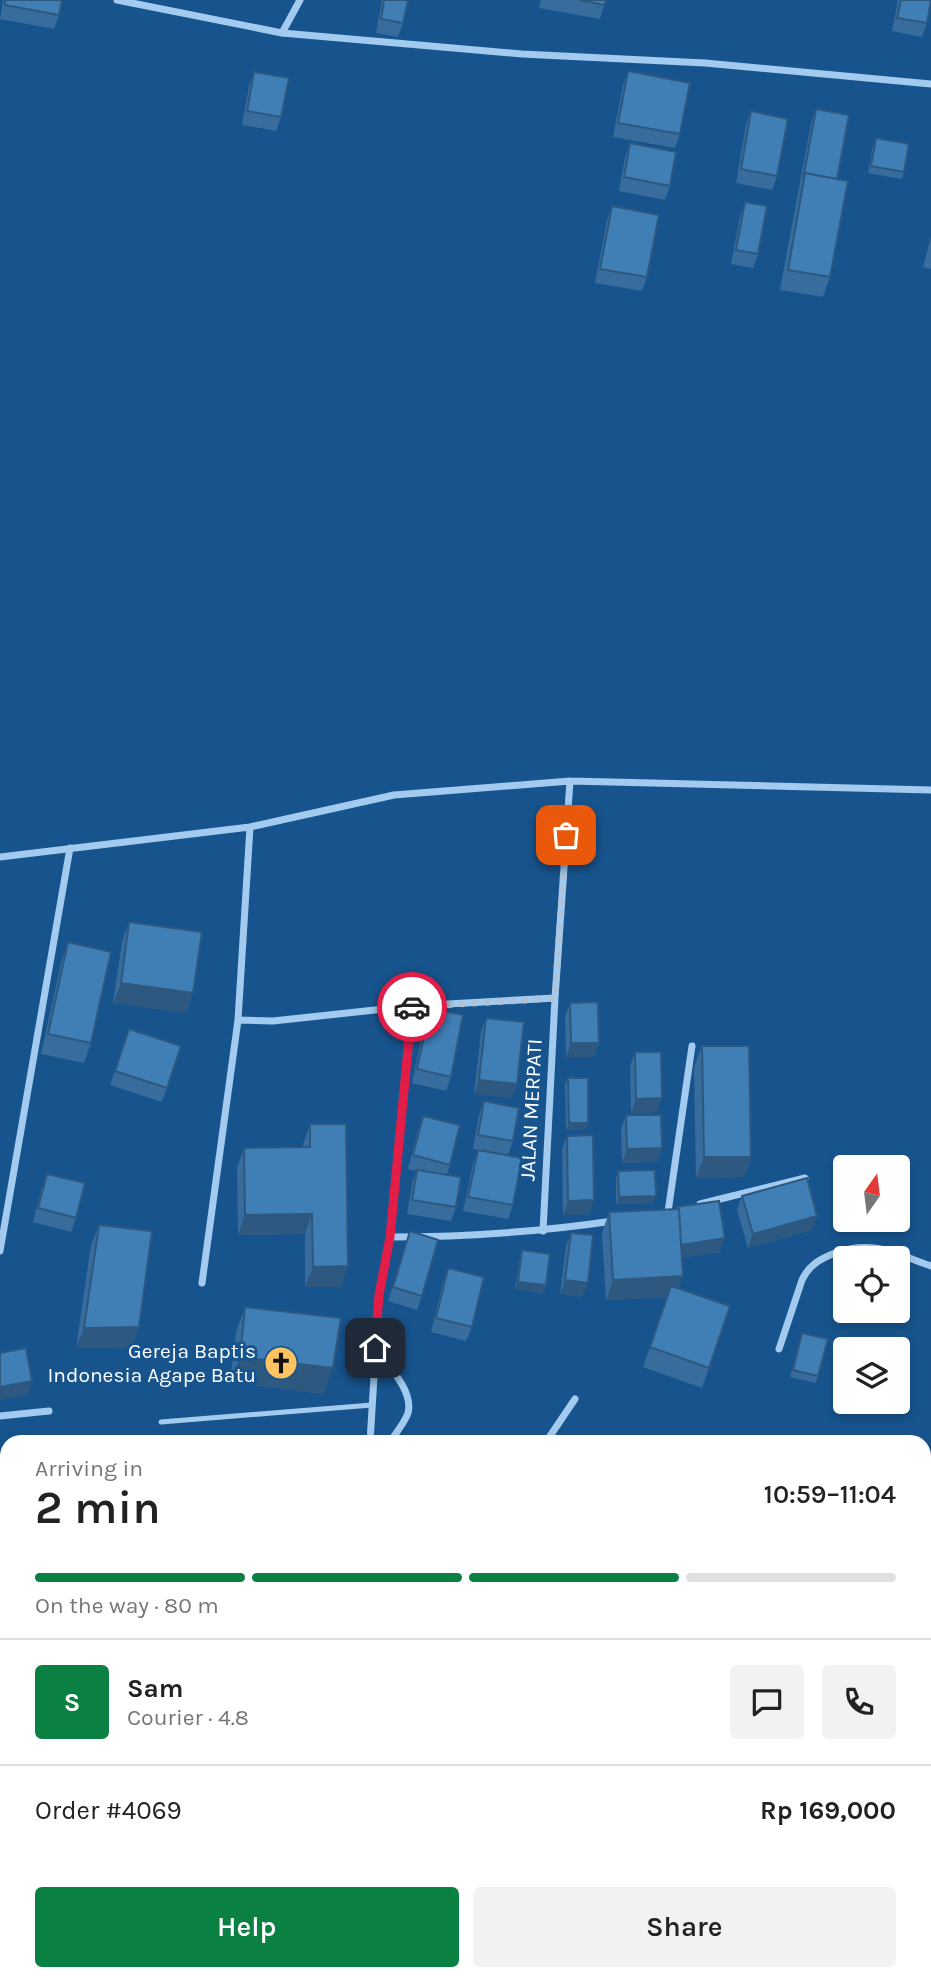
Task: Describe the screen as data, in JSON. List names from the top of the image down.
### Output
{
  "streets": {
    "street": ["JALAN MERPATI"]
  },
  "places": {
    "church": ["Gereja Baptis Indonesia Agape Batu"]
  },
  "north": "top",
  "page": {
    "heading": ["2 min", "Arriving in", "10:59–11:04"],
    "panel": [
      "Sam",
      "Courier · 4.8",
      "Order #4069",
      "Rp 169,000"
    ],
    "bar": "On the way · 80 m",
    "round": "S",
    "buttons": ["Help", "Share"]
  }
}
